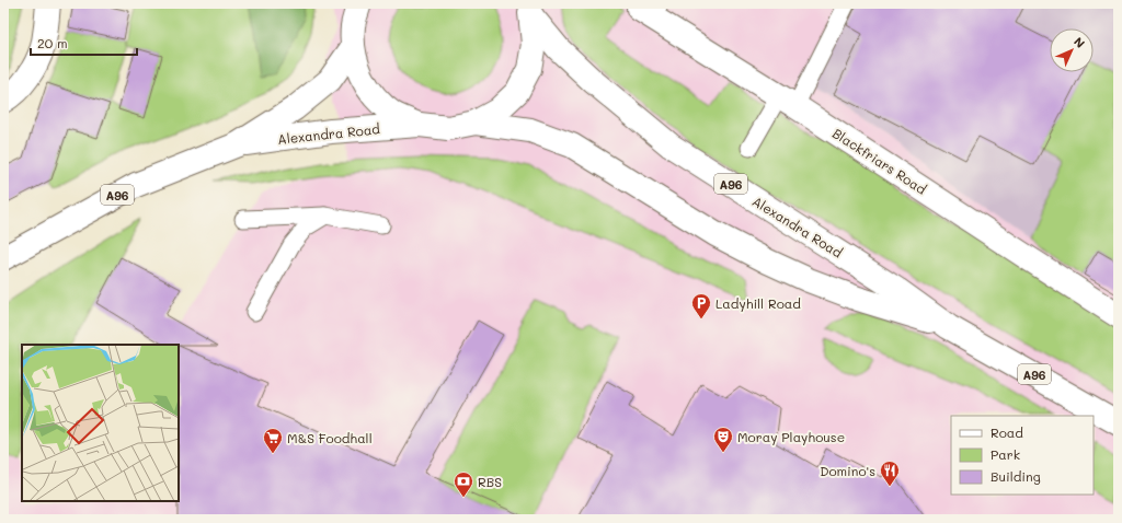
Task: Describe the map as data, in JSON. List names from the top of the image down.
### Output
{
  "streets": {
    "main road": ["Alexandra Road", "Blackfriars Road", "A96"]
  },
  "places": {
    "parking": ["Ladyhill Road"],
    "theatre": ["Moray Playhouse"],
    "supermarket": ["M&S Foodhall"],
    "restaurant": ["Domino's"],
    "bank": ["RBS"]
  },
  "legend": ["Road", "Park", "Building"],
  "scale_bar": "20 m",
  "north": "top right"
}
